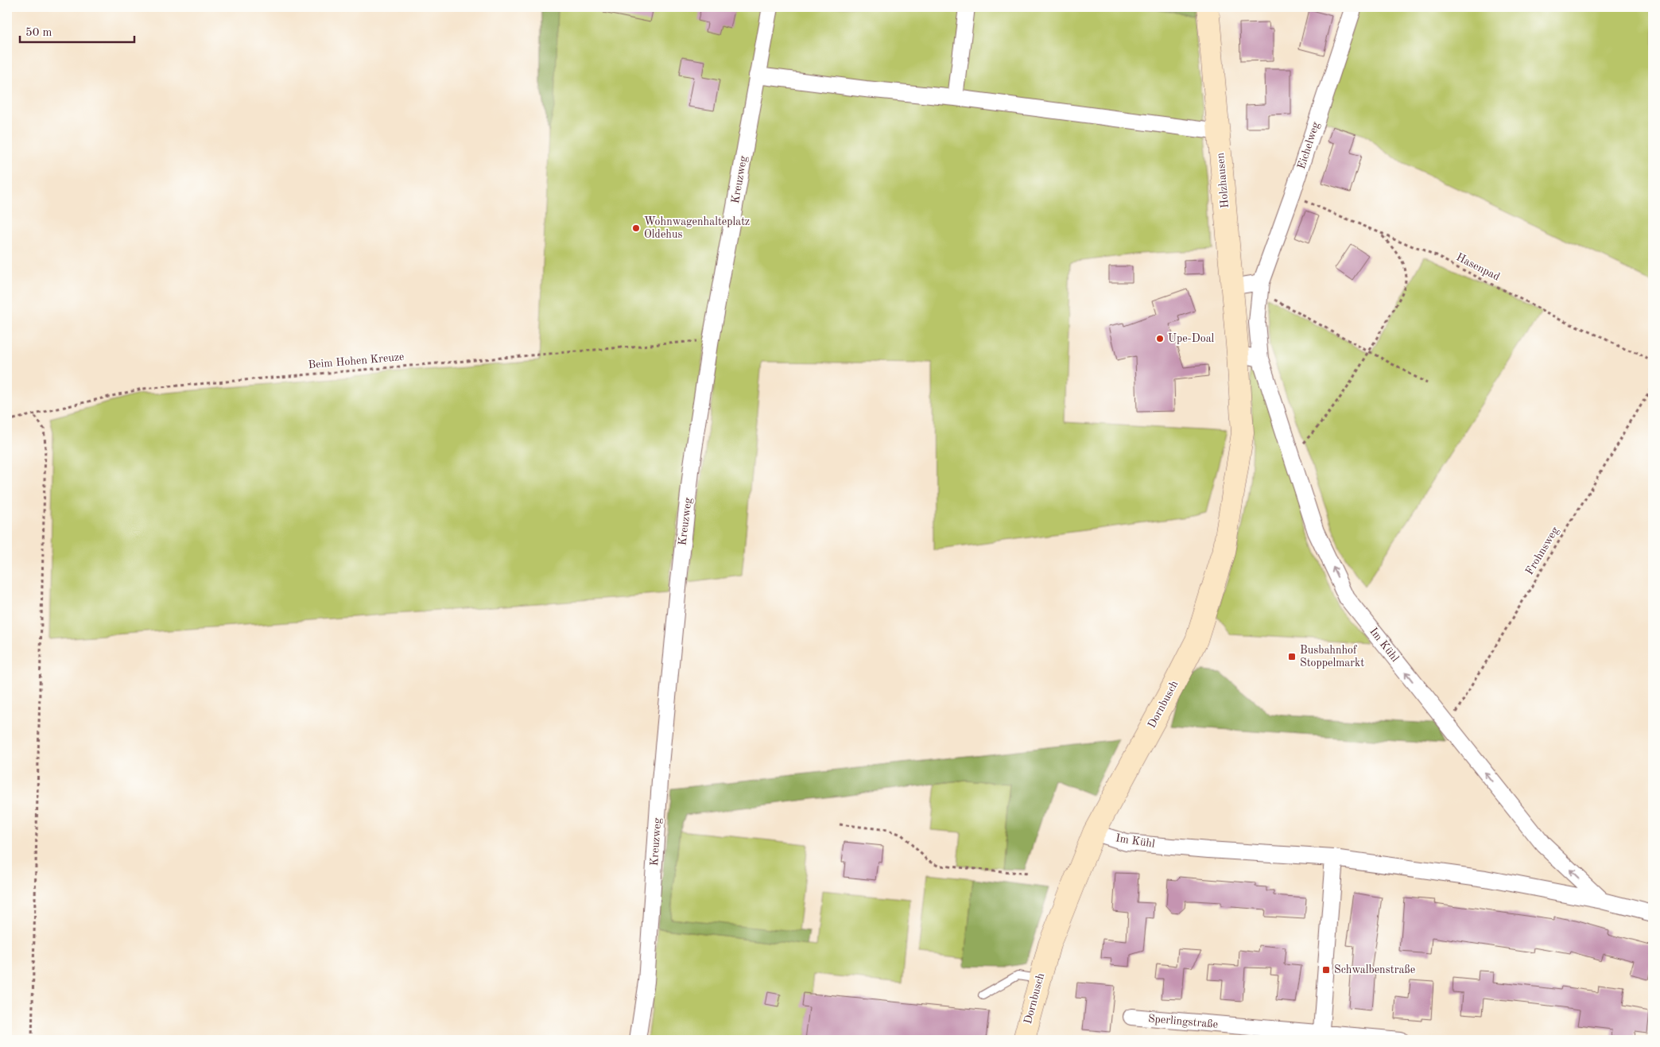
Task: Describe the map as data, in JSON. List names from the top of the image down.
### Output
{
  "streets": {
    "street": [
      "Eichelweg",
      "Kreuzweg",
      "Holzhausen",
      "Im Kühl",
      "Dornbusch",
      "Sperlingstraße"
    ],
    "path": ["Hasenpad", "Beim Hohen Kreuze", "Frohnsweg"]
  },
  "crossings": [
    ["Eichelweg", "Hasenpad"],
    ["Eichelweg", "Im Kühl"],
    ["Kreuzweg", "Beim Hohen Kreuze"],
    ["Holzhausen", "Dornbusch"],
    ["Frohnsweg", "Im Kühl"],
    ["Im Kühl", "Dornbusch"]
  ],
  "one_way": ["Im Kühl"],
  "places": {
    "other": ["Wohnwagenhalteplatz Oldehus", "Upe-Doal"],
    "transit": ["Busbahnhof Stoppelmarkt", "Schwalbenstraße"]
  },
  "scale_bar": "50 m"
}
